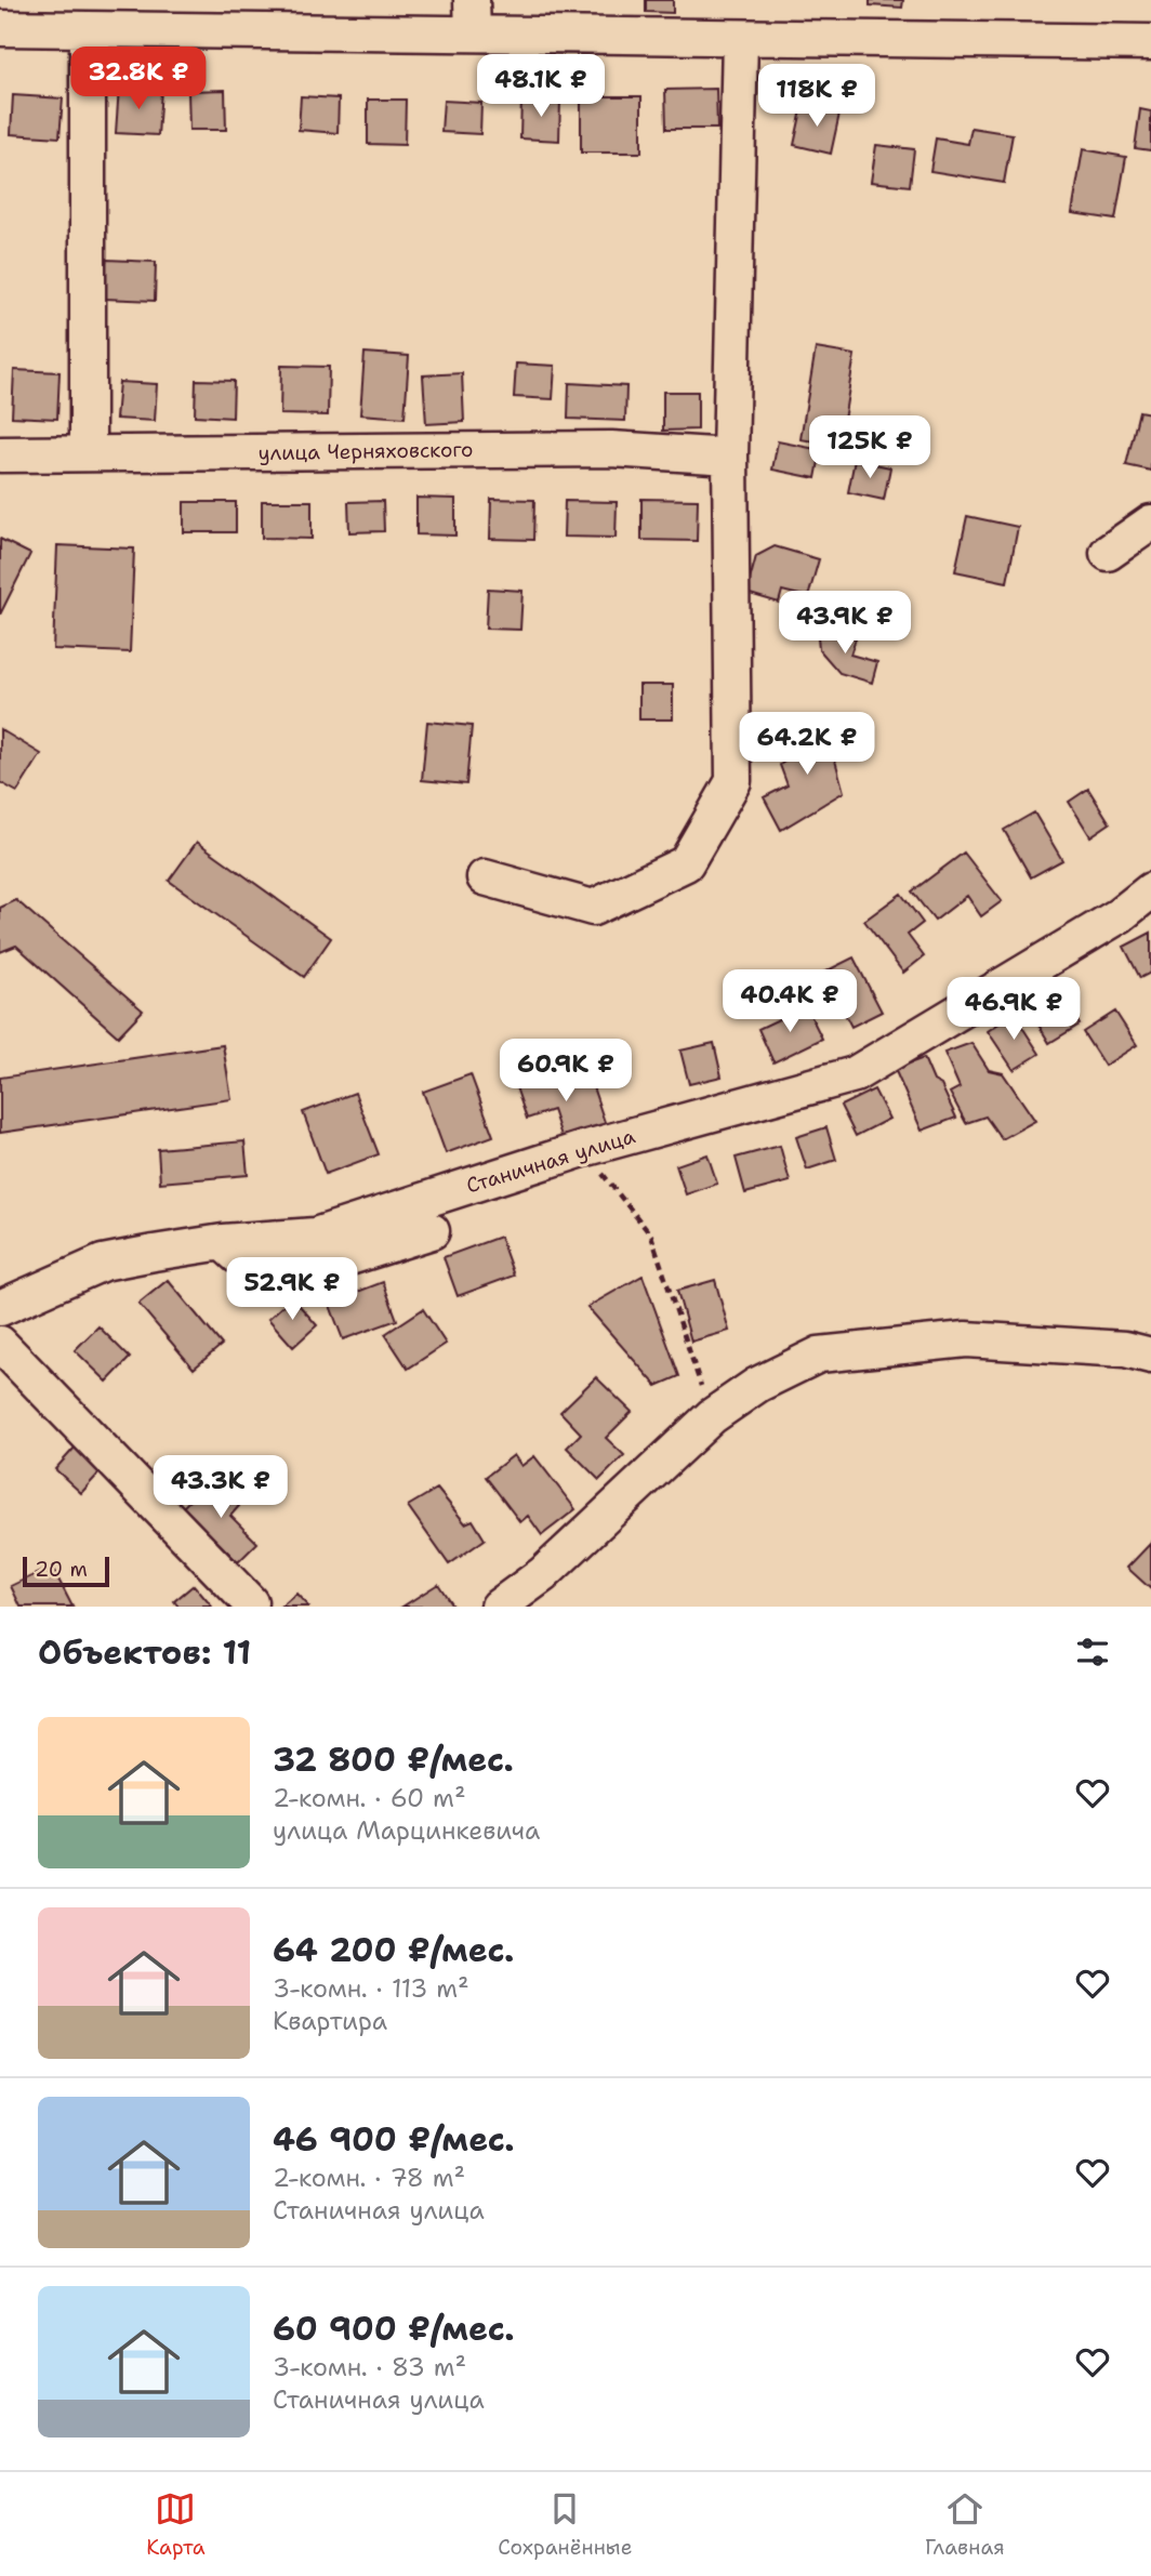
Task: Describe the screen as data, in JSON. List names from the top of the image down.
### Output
{
  "streets": {
    "street": ["улица Черняховского", "Станичная улица"]
  },
  "scale_bar": "20 m",
  "page": {
    "price": [
      "32.8K ₽",
      "48.1K ₽",
      "118K ₽",
      "125K ₽",
      "43.9K ₽",
      "64.2K ₽",
      "40.4K ₽",
      "46.9K ₽",
      "60.9K ₽",
      "52.9K ₽",
      "43.3K ₽"
    ],
    "scale": "20 m",
    "heading": "Объектов: 11",
    "list": [
      {
        "name": "32 800 ₽/мес.",
        "note": "2-комн. · 60 m² · улица Марцинкевича"
      },
      {
        "name": "64 200 ₽/мес.",
        "note": "3-комн. · 113 m² · Квартира"
      },
      {
        "name": "46 900 ₽/мес.",
        "note": "2-комн. · 78 m² · Станичная улица"
      },
      {
        "name": "60 900 ₽/мес.",
        "note": "3-комн. · 83 m² · Станичная улица"
      }
    ],
    "tabs": ["Карта", "Сохранённые", "Главная"]
  }
}
